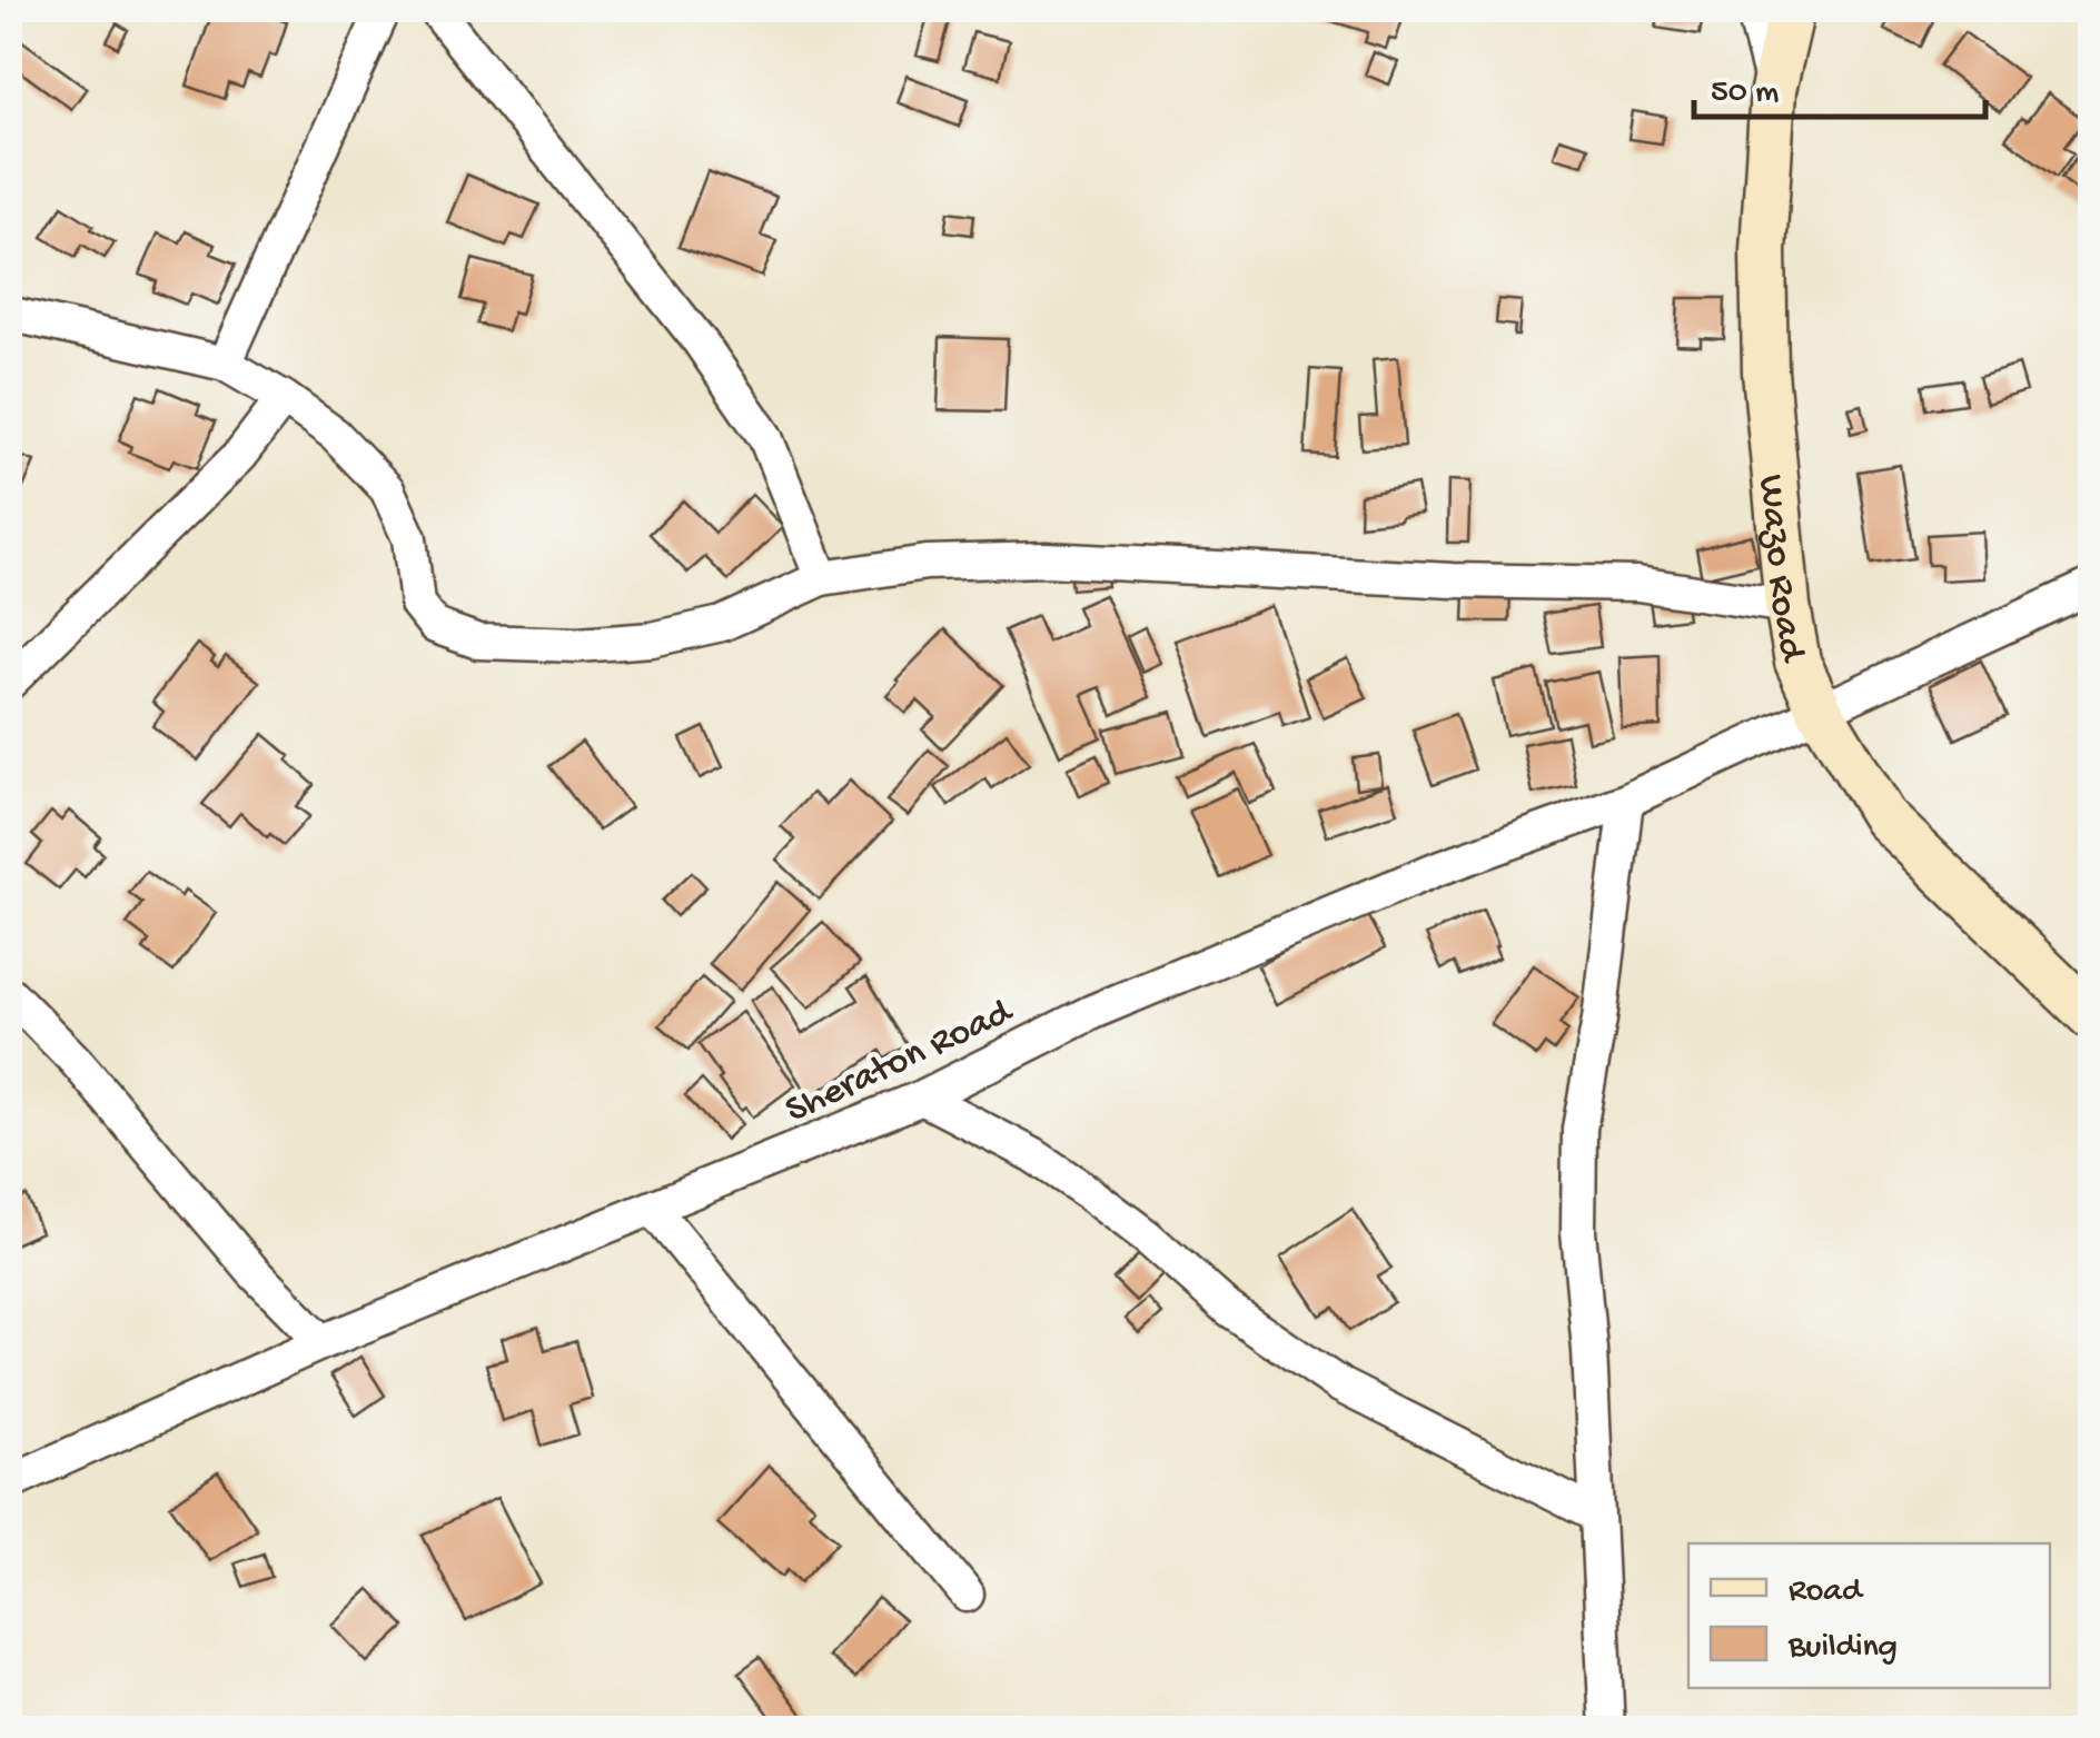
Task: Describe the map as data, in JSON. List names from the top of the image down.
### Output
{
  "streets": {
    "main road": ["Wazo Road"],
    "street": ["Sheraton Road"]
  },
  "crossings": [
    ["Wazo Road", "Sheraton Road"]
  ],
  "legend": ["Road", "Building"],
  "scale_bar": "50 m"
}
